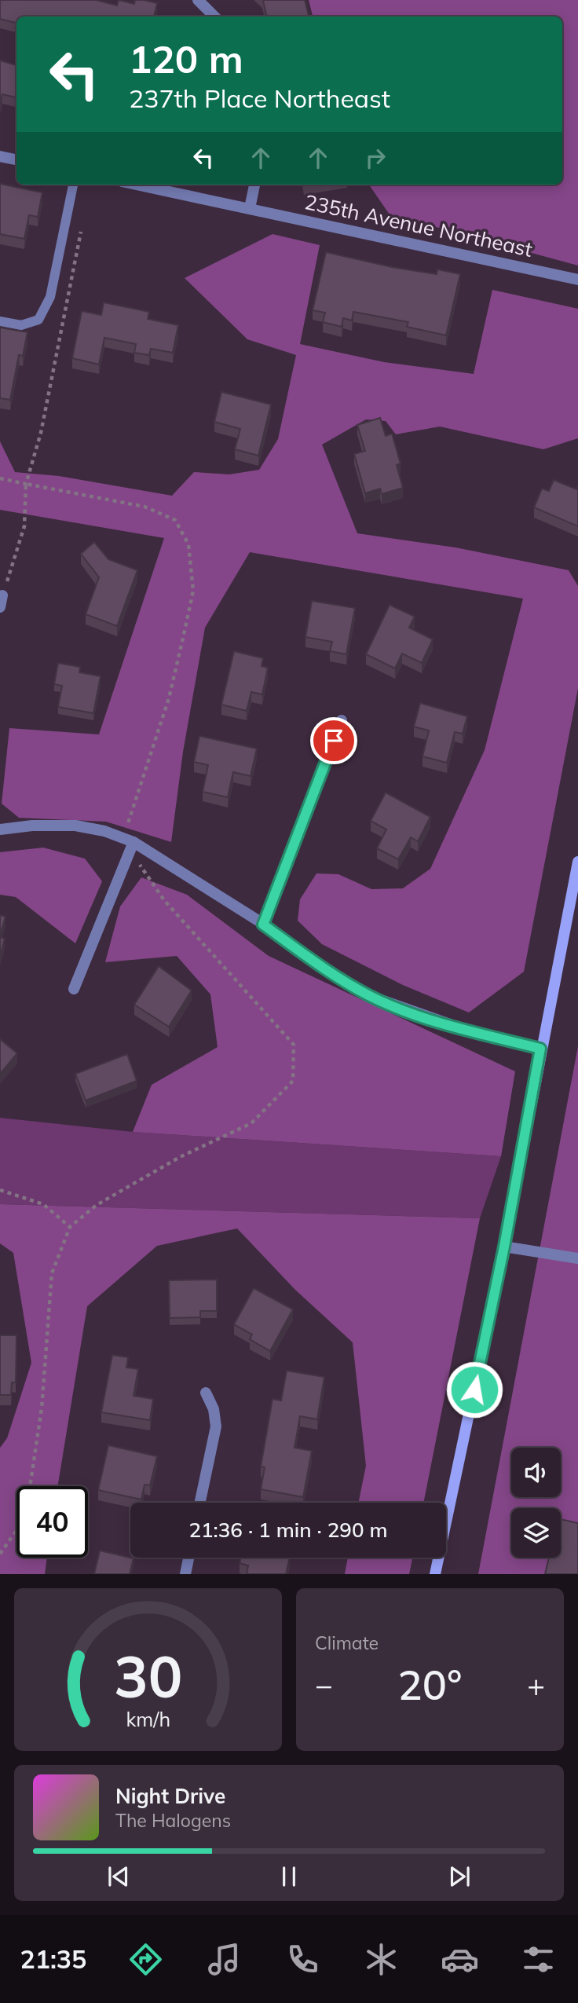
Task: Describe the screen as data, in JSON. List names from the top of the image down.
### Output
{
  "streets": {
    "street": ["235th Avenue Northeast"]
  },
  "page": {
    "turn": ["120 m", "237th Place Northeast"],
    "limit": "40",
    "trip": "21:36 · 1 min · 290 m",
    "tile": "Climate",
    "heat": ["−", "20°", "+"],
    "song": ["Night Drive", "The Halogens"],
    "tabs": "21:35",
    "gauge": ["30", "km/h"]
  }
}
